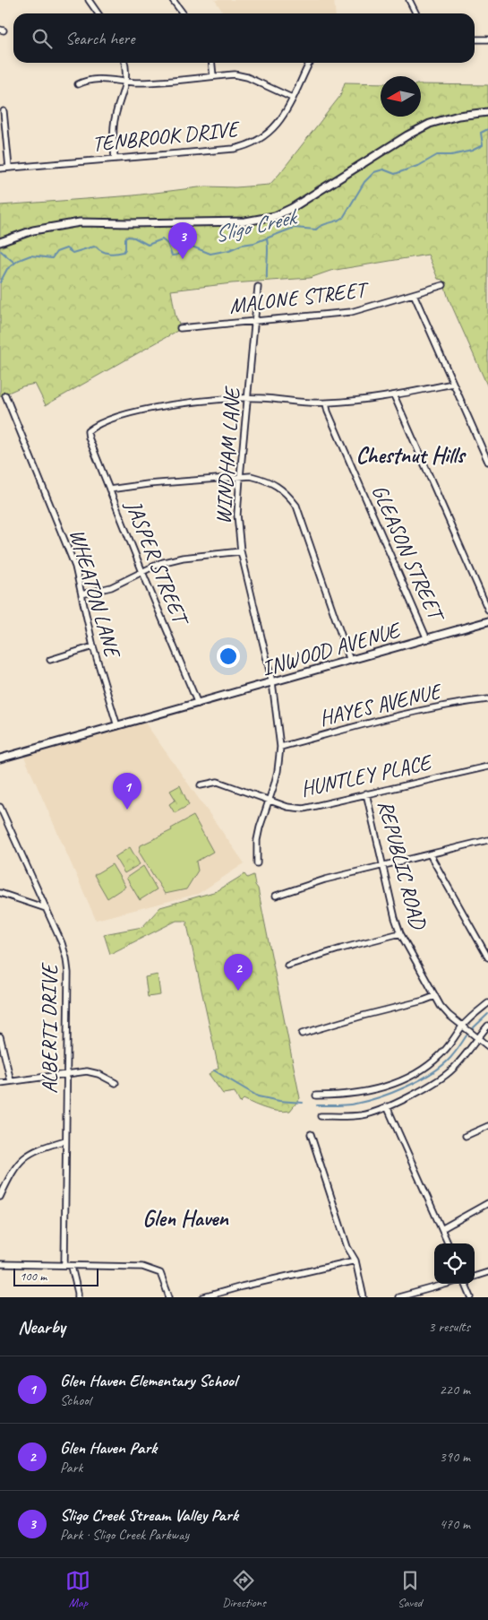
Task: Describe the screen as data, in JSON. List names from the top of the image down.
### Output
{
  "streets": {
    "street": [
      "TENBROOK DRIVE",
      "MALONE STREET",
      "WINDHAM LANE",
      "GLEASON STREET",
      "JASPER STREET",
      "WHEATON LANE",
      "INWOOD AVENUE",
      "HAYES AVENUE",
      "HUNTLEY PLACE",
      "REPUBLIC ROAD",
      "ALBERTI DRIVE"
    ]
  },
  "crossings": [
    ["MALONE STREET", "WINDHAM LANE"],
    ["WINDHAM LANE", "JASPER STREET"],
    ["WINDHAM LANE", "INWOOD AVENUE"],
    ["WINDHAM LANE", "HAYES AVENUE"],
    ["WINDHAM LANE", "HUNTLEY PLACE"],
    ["GLEASON STREET", "INWOOD AVENUE"],
    ["JASPER STREET", "INWOOD AVENUE"],
    ["WHEATON LANE", "INWOOD AVENUE"],
    ["HUNTLEY PLACE", "REPUBLIC ROAD"]
  ],
  "districts": ["Chestnut Hills", "Glen Haven"],
  "water": ["Sligo Creek"],
  "scale_bar": "100 m",
  "north": "left",
  "page": {
    "search": "Search here",
    "pins": ["3", "1", "2"],
    "scale": "100 m",
    "heading": ["Nearby", "3 results"],
    "list": [
      {
        "mark": "1",
        "name": "Glen Haven Elementary School",
        "note": "School",
        "value": "220 m"
      },
      {
        "mark": "2",
        "name": "Glen Haven Park",
        "note": "Park",
        "value": "390 m"
      },
      {
        "mark": "3",
        "name": "Sligo Creek Stream Valley Park",
        "note": "Park · Sligo Creek Parkway",
        "value": "470 m"
      }
    ],
    "nav": ["Map", "Directions", "Saved"]
  }
}
